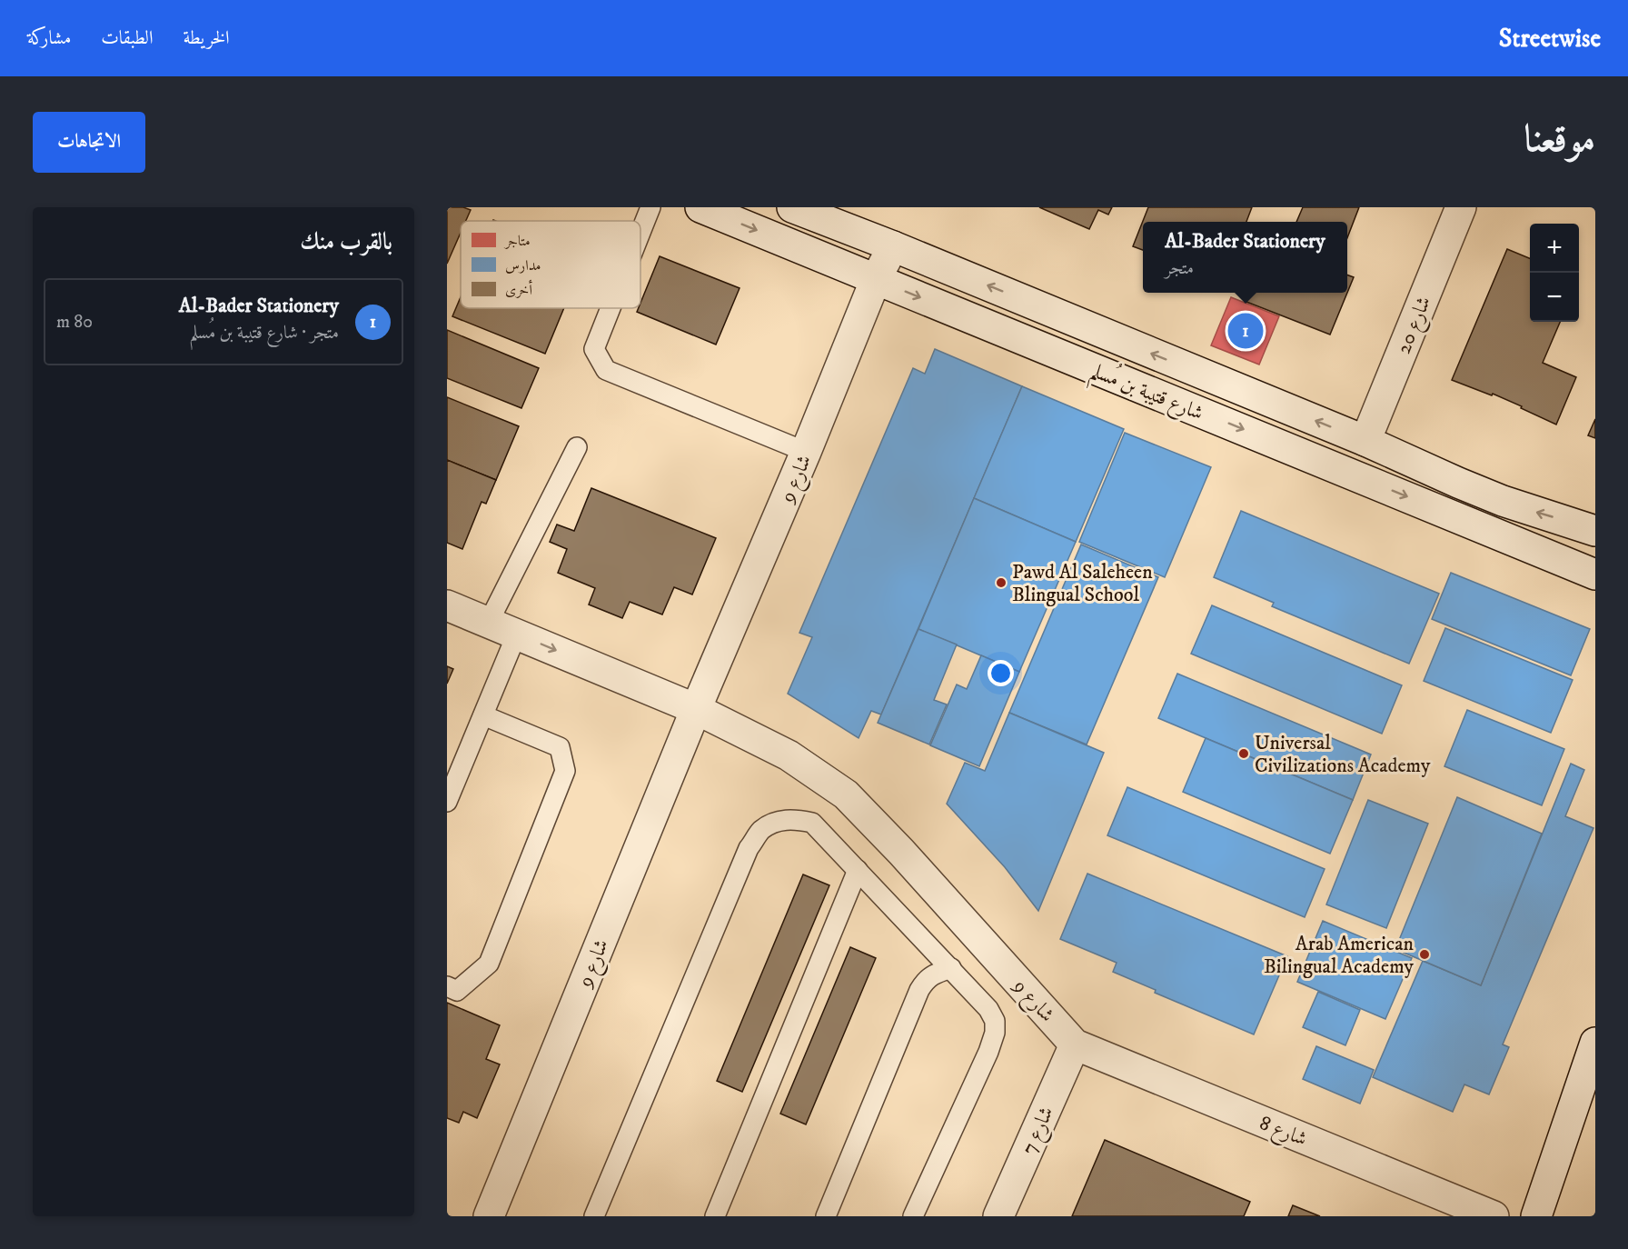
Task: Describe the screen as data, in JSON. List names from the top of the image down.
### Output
{
  "streets": {
    "street": [
      "شارع 20",
      "شارع قتيبة بن مُسلم",
      "شارع 9",
      "شارع 7",
      "شارع 8"
    ]
  },
  "crossings": [
    ["شارع 20", "شارع قتيبة بن مُسلم"],
    ["شارع قتيبة بن مُسلم", "شارع 9"],
    ["شارع 9", "شارع 7"],
    ["شارع 9", "شارع 8"],
    ["شارع 7", "شارع 8"]
  ],
  "places": ["Pawd Al Saleheen Blingual School", "Universal Civilizations Academy", "Arab American Bilingual Academy"],
  "legend": ["متاجر", "مدارس", "أخرى"],
  "page": {
    "header": "Streetwise",
    "nav": ["الخريطة", "الطبقات", "مشاركة"],
    "title": "موقعنا",
    "buttons": "الاتجاهات",
    "heading": "بالقرب منك",
    "popup": ["Al-Bader Stationery", "متجر"],
    "map_buttons": ["+", "−"],
    "list": [
      {
        "mark": "1",
        "name": "Al-Bader Stationery",
        "note": "متجر · شارع قتيبة بن مُسلم",
        "value": "80 m"
      }
    ],
    "pins": "1"
  }
}
